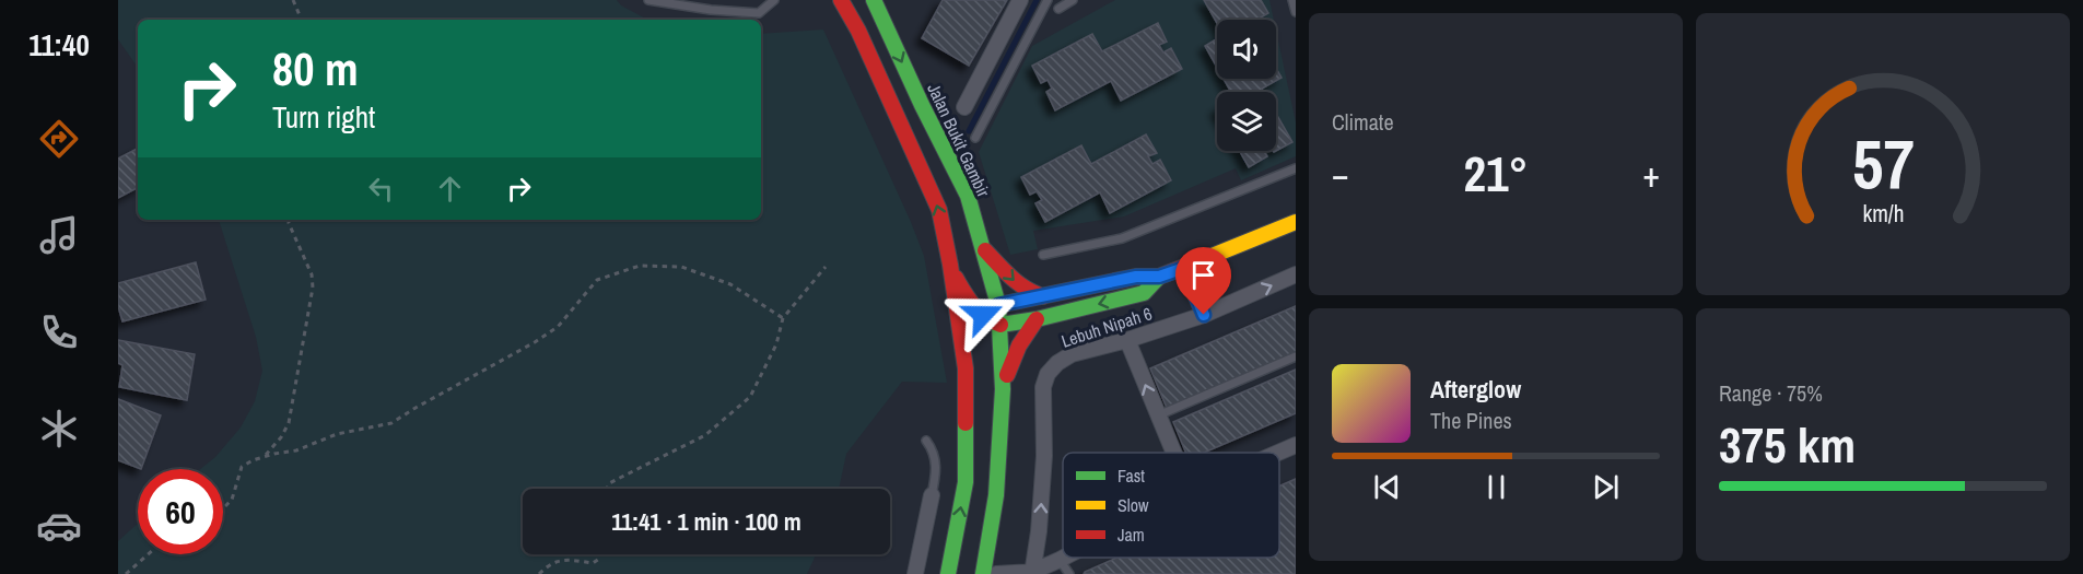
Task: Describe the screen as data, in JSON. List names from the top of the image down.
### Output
{
  "streets": {
    "main road": ["Jalan Bukit Gambir"],
    "street": ["Lebuh Nipah 6"]
  },
  "one_way": ["Lebuh Nipah 6"],
  "legend": ["Fast", "Slow", "Jam"],
  "page": {
    "tabs": "11:40",
    "tile": [
      "Climate",
      ["Range · 75%", "375 km"]
    ],
    "turn": ["80 m", "Turn right"],
    "heat": ["−", "21°", "+"],
    "song": ["Afterglow", "The Pines"],
    "limit": "60",
    "trip": "11:41 · 1 min · 100 m",
    "gauge": ["57", "km/h"]
  }
}
